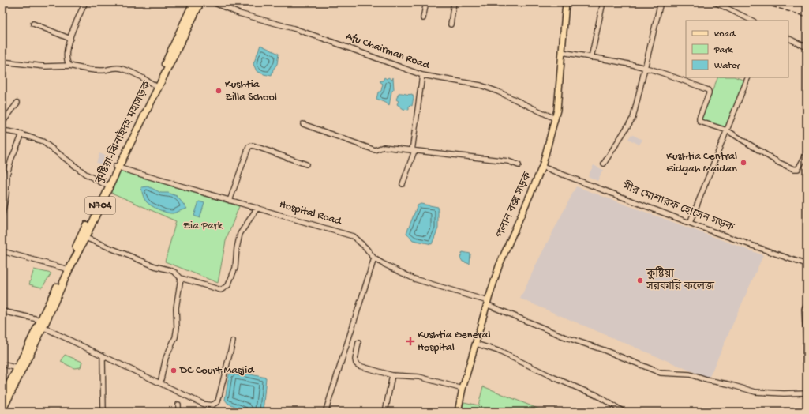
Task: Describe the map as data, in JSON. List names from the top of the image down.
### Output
{
  "streets": {
    "highway": ["কুষ্টিয়া-ঝিনাইদহ মহাসড়ক", "N704"],
    "main road": ["পলান বক্স সড়ক"],
    "street": ["Afu Chairman Road", "মীর মোশারফ হোসেন সড়ক", "Hospital Road"]
  },
  "crossings": [
    ["Afu Chairman Road", "পলান বক্স সড়ক"],
    ["কুষ্টিয়া-ঝিনাইদহ মহাসড়ক", "Hospital Road"],
    ["পলান বক্স সড়ক", "মীর মোশারফ হোসেন সড়ক"],
    ["পলান বক্স সড়ক", "Hospital Road"]
  ],
  "parks": ["Zia Park"],
  "places": {
    "other": [
      "Kushtia Zilla School",
      "Kushtia Central Eidgah Maidan",
      "কুষ্টিয়া সরকারি কলেজ",
      "DC Court Masjid"
    ],
    "health": ["Kushtia General Hospital"]
  },
  "legend": ["Road", "Park", "Water"]
}
